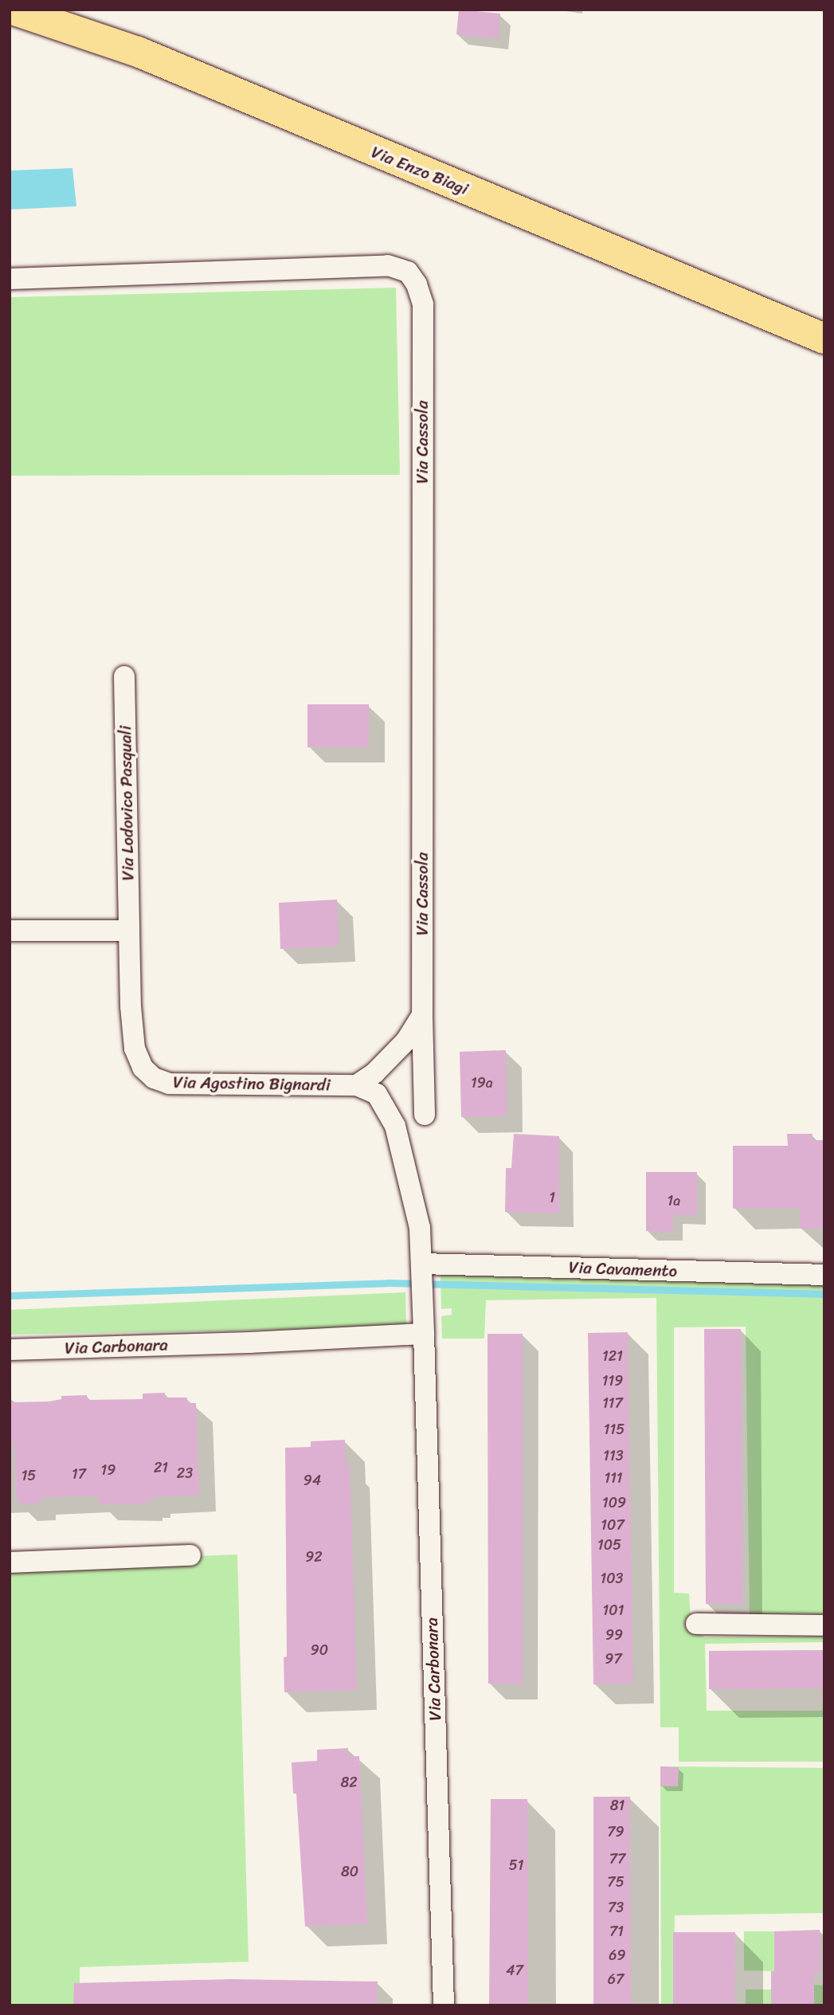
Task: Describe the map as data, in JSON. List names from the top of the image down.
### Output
{
  "streets": {
    "main road": ["Via Enzo Biagi"],
    "street": [
      "Via Cassola",
      "Via Lodovico Pasquali",
      "Via Agostino Bignardi",
      "Via Cavamento",
      "Via Carbonara"
    ]
  },
  "crossings": [
    ["Via Lodovico Pasquali", "Via Agostino Bignardi"],
    ["Via Cavamento", "Via Carbonara"]
  ],
  "house_numbers": [
    "19a",
    "1",
    "1a",
    "121",
    "119",
    "117",
    "115",
    "113",
    "21",
    "19",
    "23",
    "17",
    "15",
    "111",
    "94",
    "109",
    "107",
    "105",
    "92",
    "103",
    "101",
    "99",
    "90",
    "97",
    "82",
    "81",
    "79",
    "77",
    "51",
    "80",
    "75",
    "73",
    "71",
    "69",
    "47",
    "67"
  ]
}
